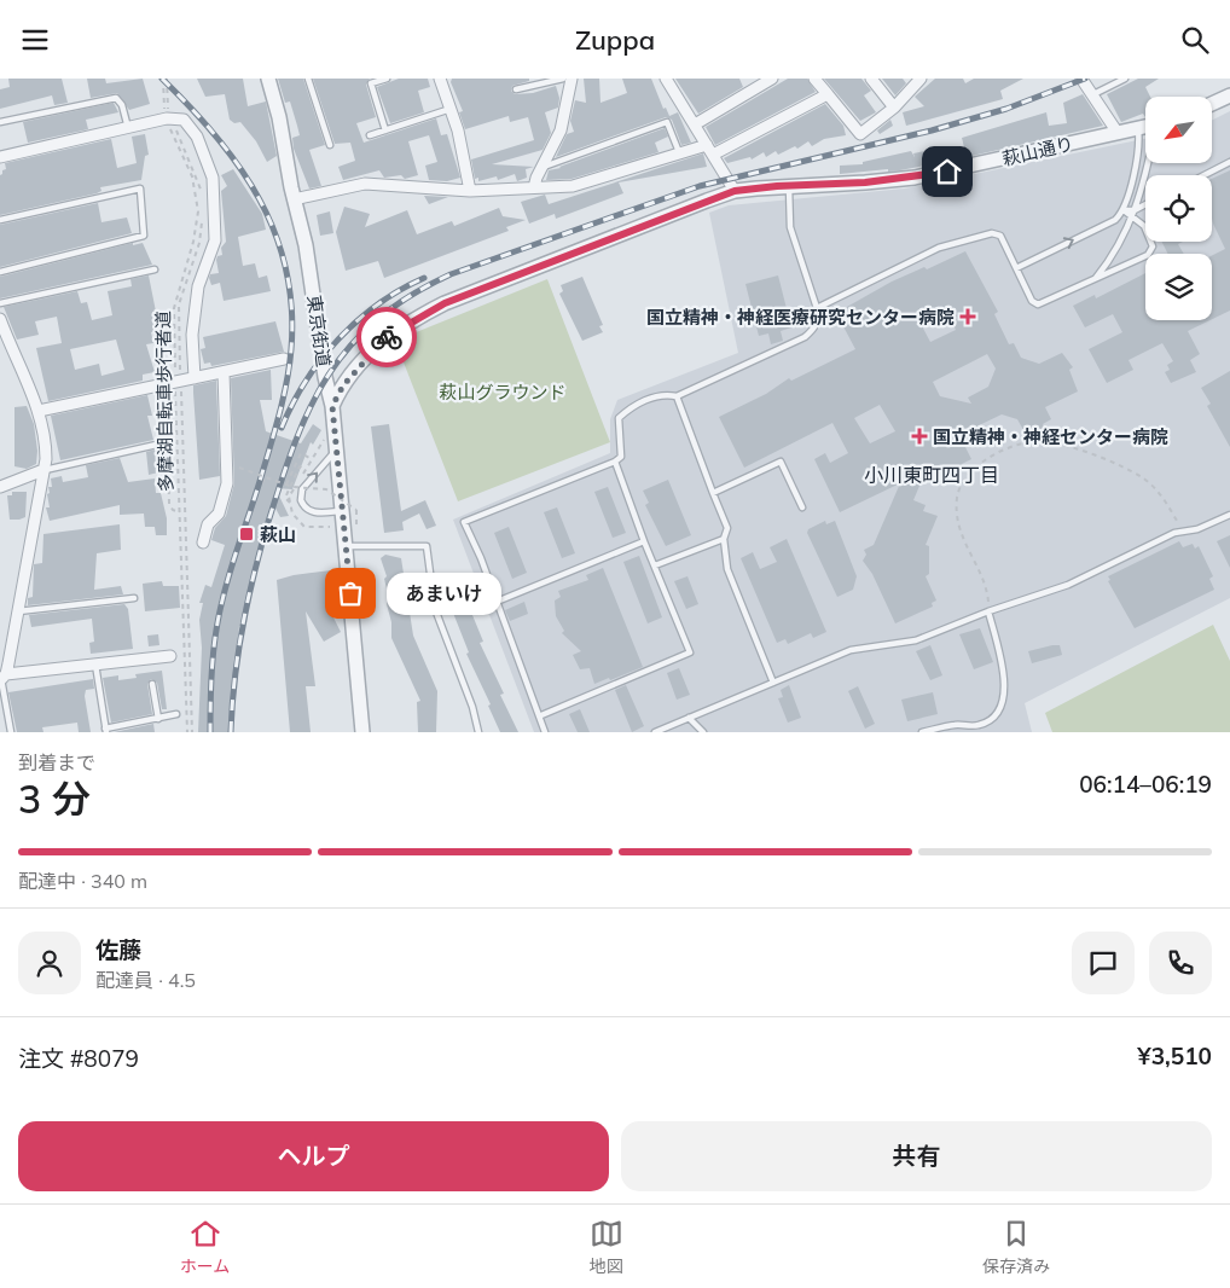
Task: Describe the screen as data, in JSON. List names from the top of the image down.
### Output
{
  "streets": {
    "street": ["萩山通り", "東京街道"],
    "path": ["多摩湖自転車歩行者道"]
  },
  "crossings": [
    ["萩山通り", "東京街道"]
  ],
  "districts": ["小川東町四丁目"],
  "parks": ["萩山グラウンド"],
  "places": {
    "health": ["国立精神・神経医療研究センター病院", "国立精神・神経センター病院"],
    "transit": ["萩山"],
    "other": ["あまいけ"]
  },
  "north": "bottom left",
  "page": {
    "header": "Zuppa",
    "bubble": "あまいけ",
    "heading": ["3 分", "到着まで", "06:14–06:19"],
    "panel": [
      "佐藤",
      "配達員 · 4.5",
      "注文 #8079",
      "¥3,510"
    ],
    "bar": "配達中 · 340 m",
    "buttons": ["ヘルプ", "共有"],
    "tabs": ["ホーム", "地図", "保存済み"]
  }
}
